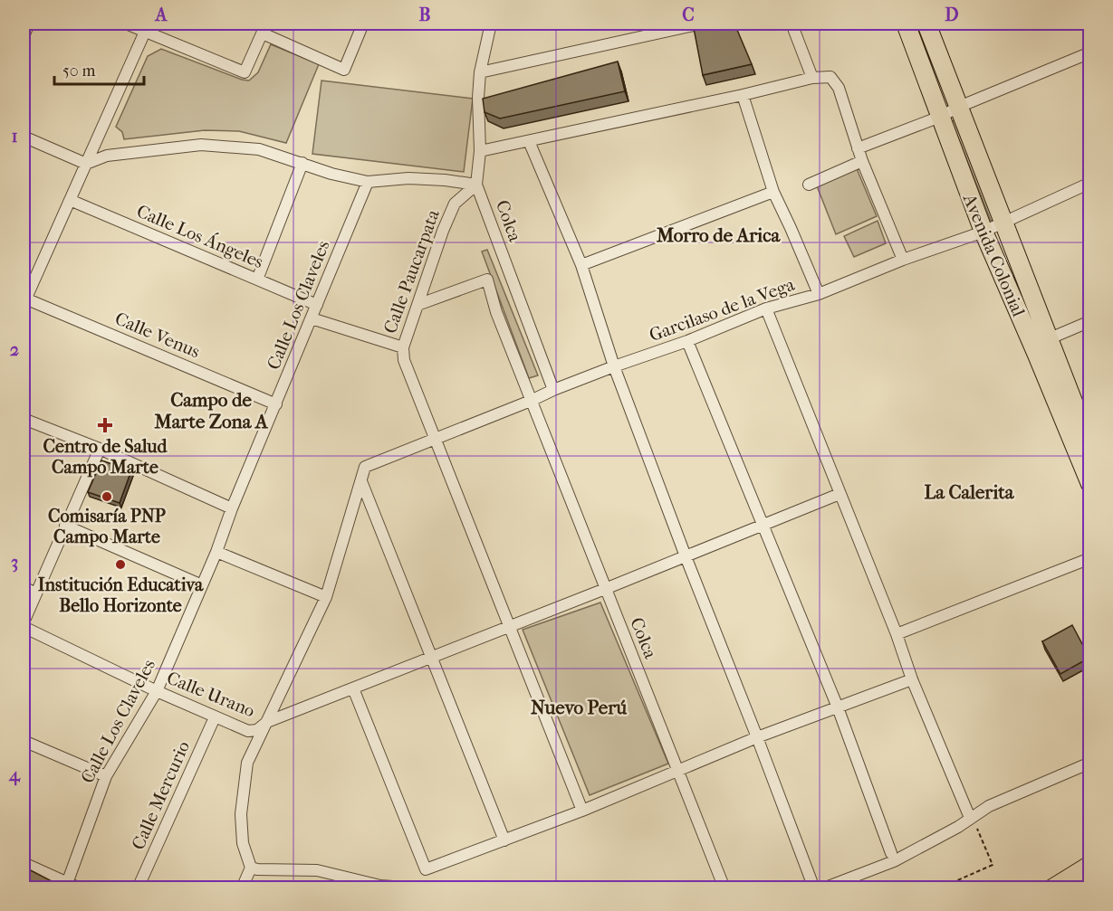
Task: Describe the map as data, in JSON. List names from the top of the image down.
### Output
{
  "streets": {
    "main road": ["Avenida Colonial"],
    "street": [
      "Colca",
      "Calle Los Ángeles",
      "Calle Paucarpata",
      "Calle Los Claveles",
      "Garcilaso de la Vega",
      "Calle Venus",
      "Calle Urano",
      "Calle Mercurio"
    ]
  },
  "crossings": [
    ["Colca", "Calle Paucarpata"],
    ["Colca", "Garcilaso de la Vega"],
    ["Colca", "Calle Urano"],
    ["Calle Los Ángeles", "Calle Los Claveles"],
    ["Avenida Colonial", "Garcilaso de la Vega"],
    ["Calle Paucarpata", "Garcilaso de la Vega"],
    ["Calle Paucarpata", "Calle Urano"],
    ["Calle Los Claveles", "Calle Venus"],
    ["Calle Los Claveles", "Calle Urano"],
    ["Calle Urano", "Calle Mercurio"]
  ],
  "districts": [
    "Morro de Arica",
    "Campo de Marte Zona A",
    "La Calerita",
    "Nuevo Perú"
  ],
  "places": {
    "health": ["Centro de Salud Campo Marte"],
    "other": ["Comisaría PNP Campo Marte", "Institución Educativa Bello Horizonte"]
  },
  "scale_bar": "50 m",
  "grid": {
    "columns": [
      "A",
      "B",
      "C",
      "D"
    ],
    "rows": [
      "1",
      "2",
      "3",
      "4"
    ]
  }
}
